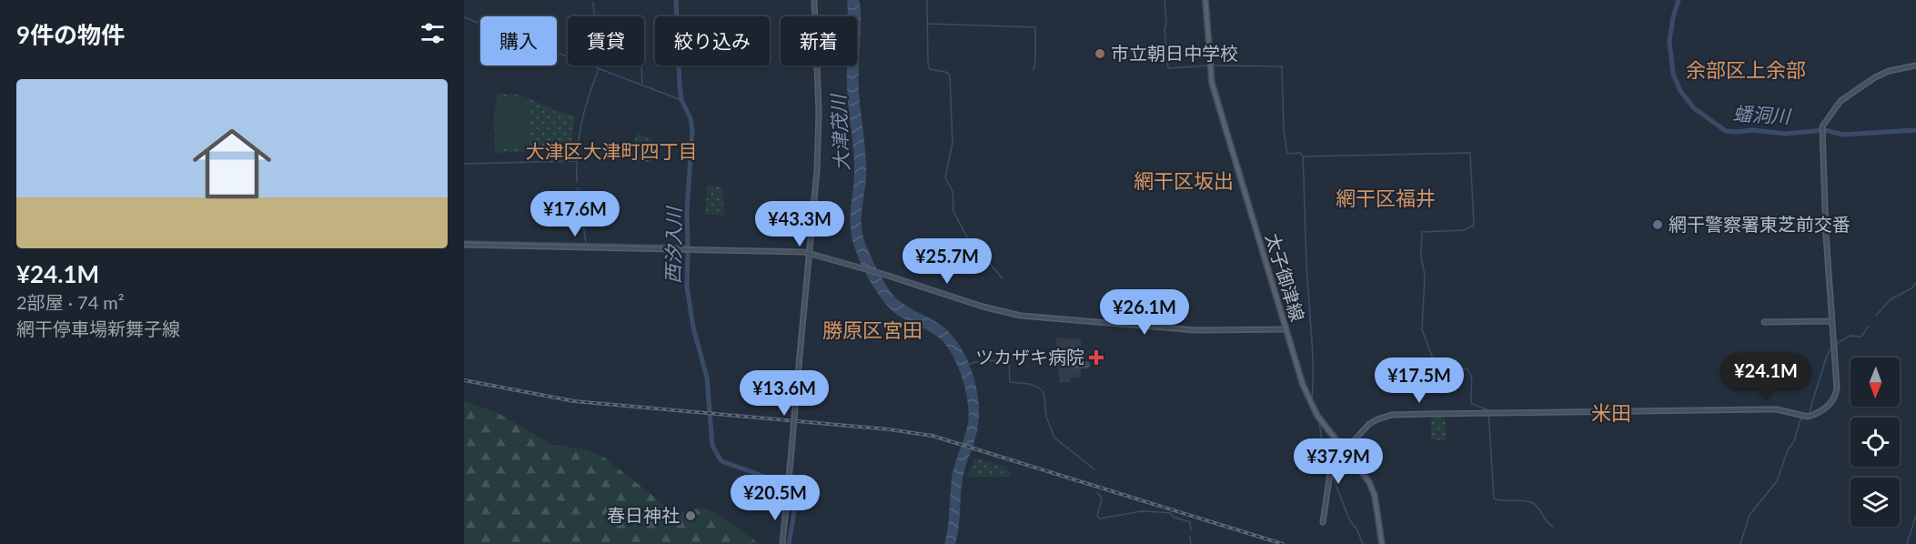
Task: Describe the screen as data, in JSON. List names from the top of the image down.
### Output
{
  "streets": {
    "main road": ["太子御津線"]
  },
  "districts": [
    "余部区上余部",
    "大津区大津町四丁目",
    "網干区坂出",
    "網干区福井",
    "勝原区宮田",
    "米田"
  ],
  "water": ["蟠洞川", "大津茂川", "西汐入川"],
  "places": {
    "other": ["市立朝日中学校", "網干警察署東芝前交番", "春日神社"],
    "health": ["ツカザキ病院"]
  },
  "north": "bottom",
  "page": {
    "heading": "9件の物件",
    "chip": [
      "購入",
      "賃貸",
      "絞り込み",
      "新着"
    ],
    "list": [
      {
        "name": "¥24.1M",
        "note": "2部屋 · 74 m² · 網干停車場新舞子線"
      }
    ],
    "price": [
      "¥17.6M",
      "¥43.3M",
      "¥25.7M",
      "¥26.1M",
      "¥24.1M",
      "¥17.5M",
      "¥13.6M",
      "¥37.9M",
      "¥20.5M"
    ]
  }
}
